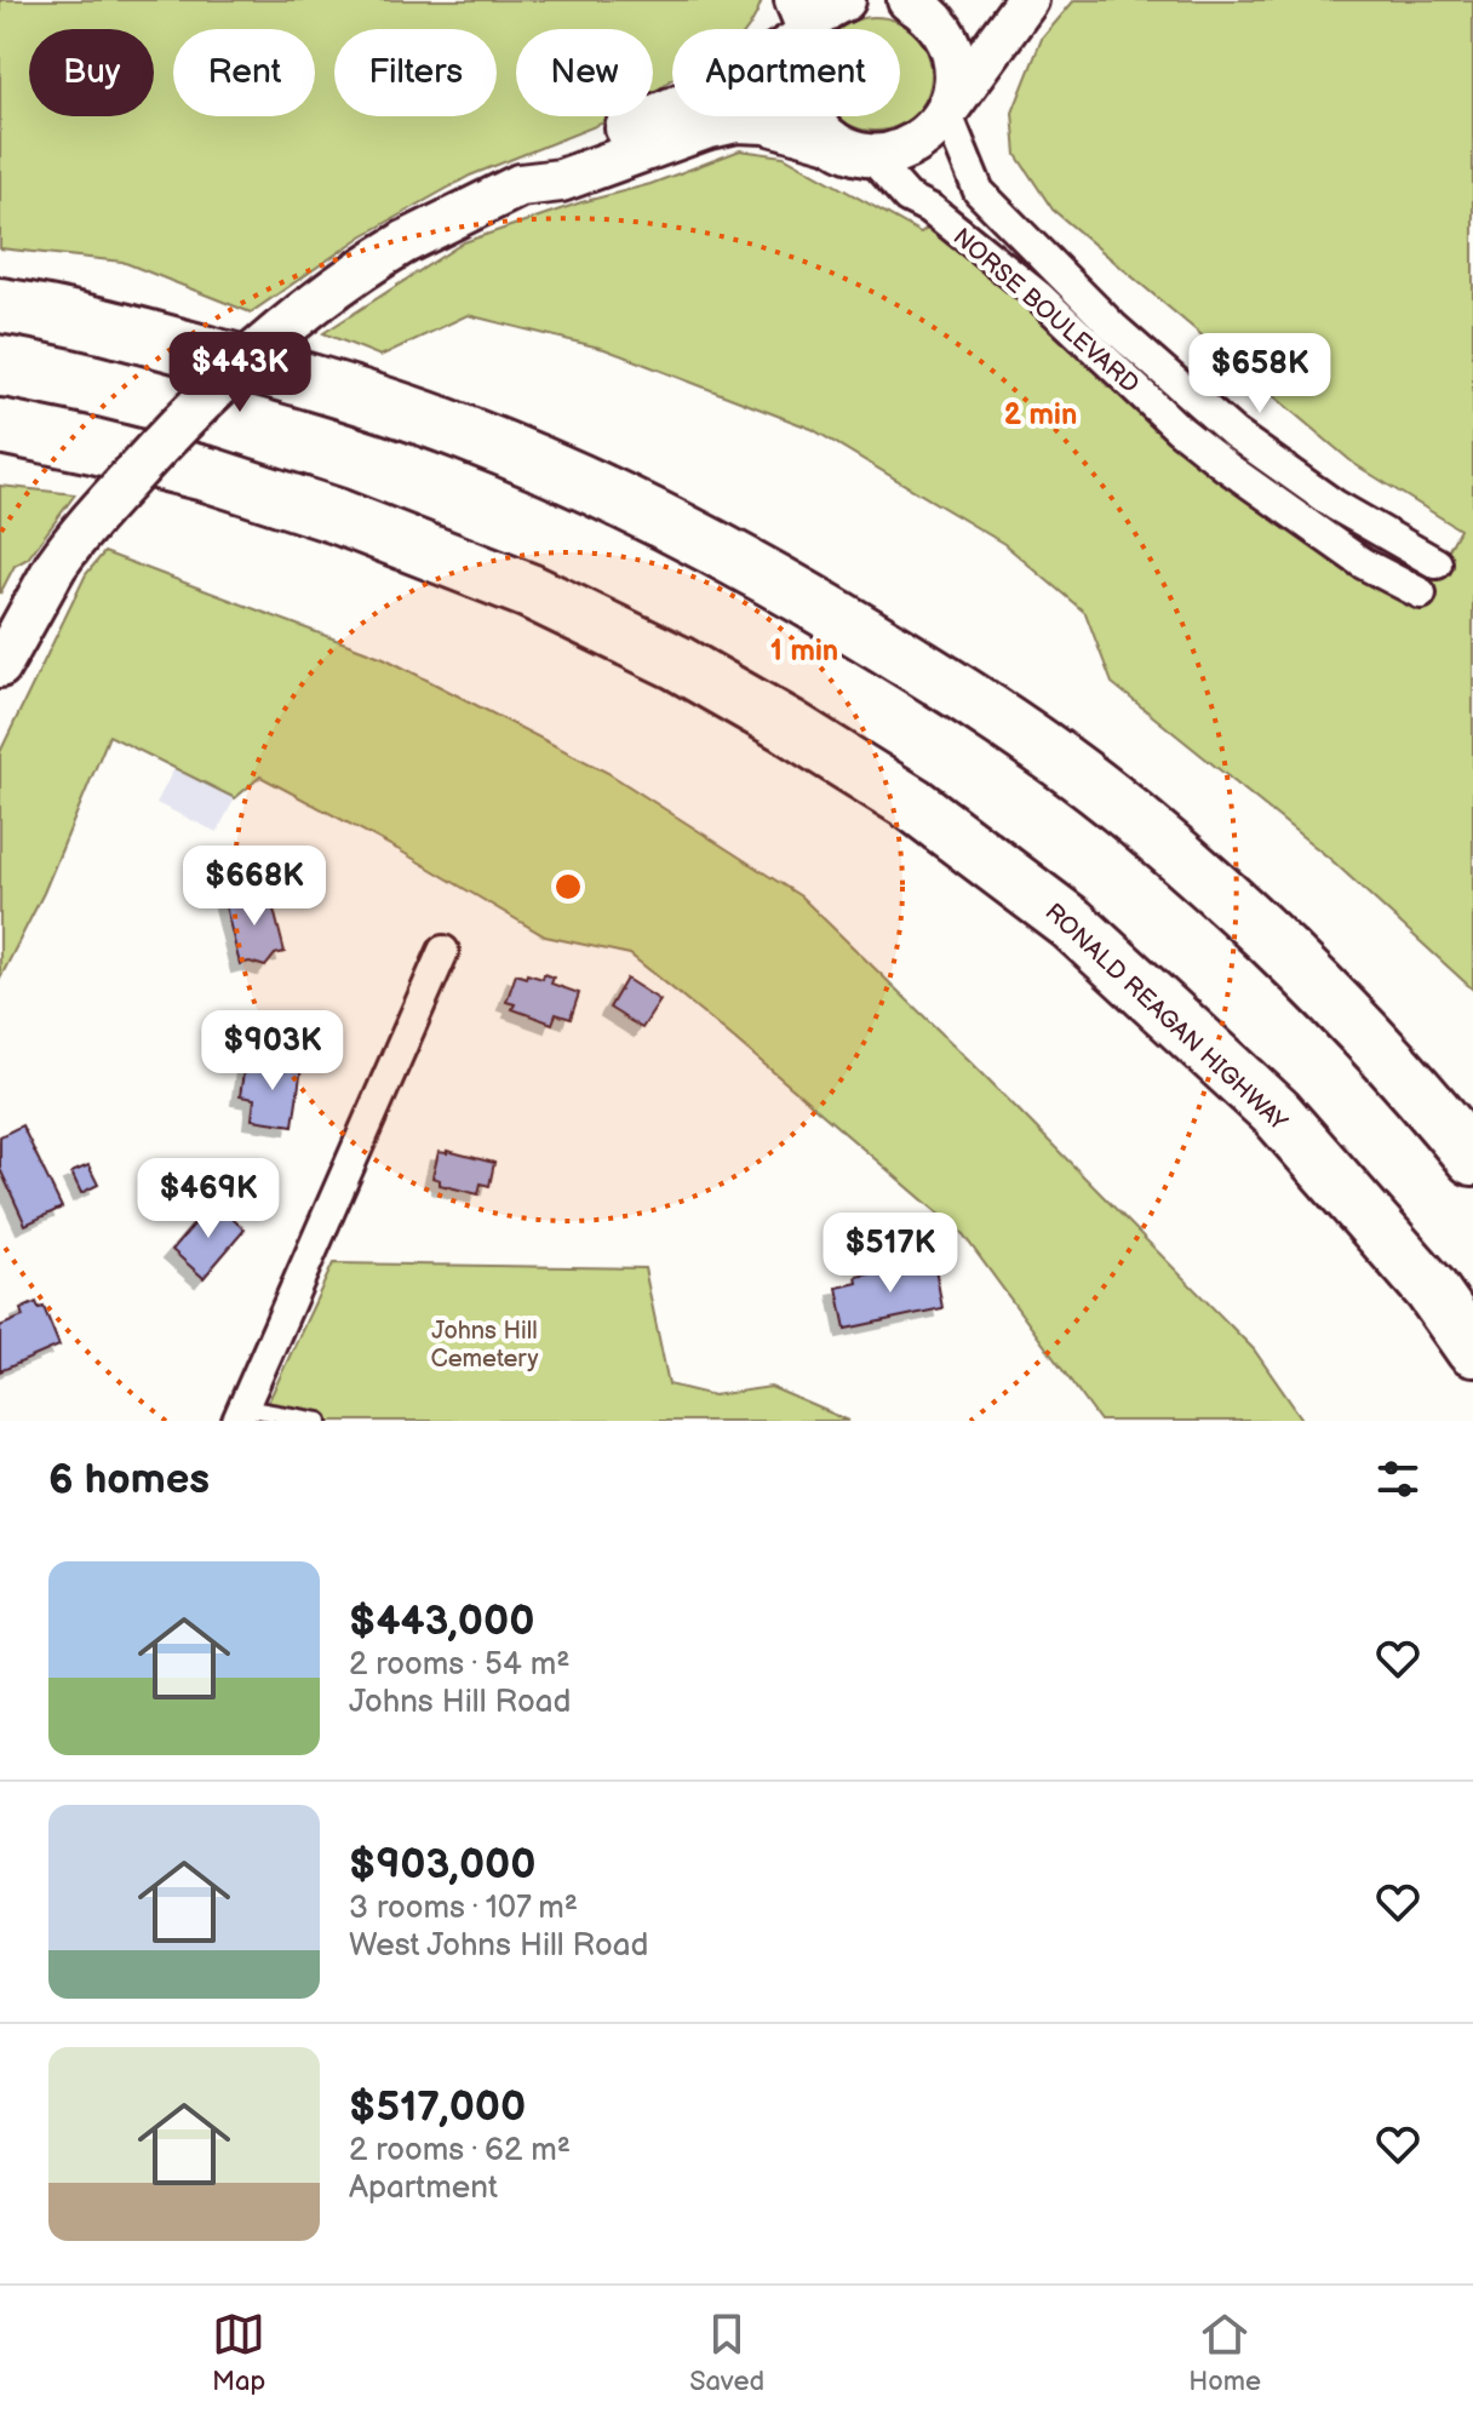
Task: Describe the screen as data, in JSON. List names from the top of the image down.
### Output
{
  "streets": {
    "highway": ["RONALD REAGAN HIGHWAY"],
    "street": ["NORSE BOULEVARD"]
  },
  "parks": ["Johns Hill Cemetery"],
  "page": {
    "chip": [
      "Buy",
      "Rent",
      "Filters",
      "New",
      "Apartment"
    ],
    "price": [
      "$443K",
      "$658K",
      "$668K",
      "$903K",
      "$469K",
      "$517K"
    ],
    "heading": "6 homes",
    "list": [
      {
        "name": "$443,000",
        "note": "2 rooms · 54 m² · Johns Hill Road"
      },
      {
        "name": "$903,000",
        "note": "3 rooms · 107 m² · West Johns Hill Road"
      },
      {
        "name": "$517,000",
        "note": "2 rooms · 62 m² · Apartment"
      }
    ],
    "tabs": ["Map", "Saved", "Home"]
  },
  "rings": ["2 min", "1 min"]
}
